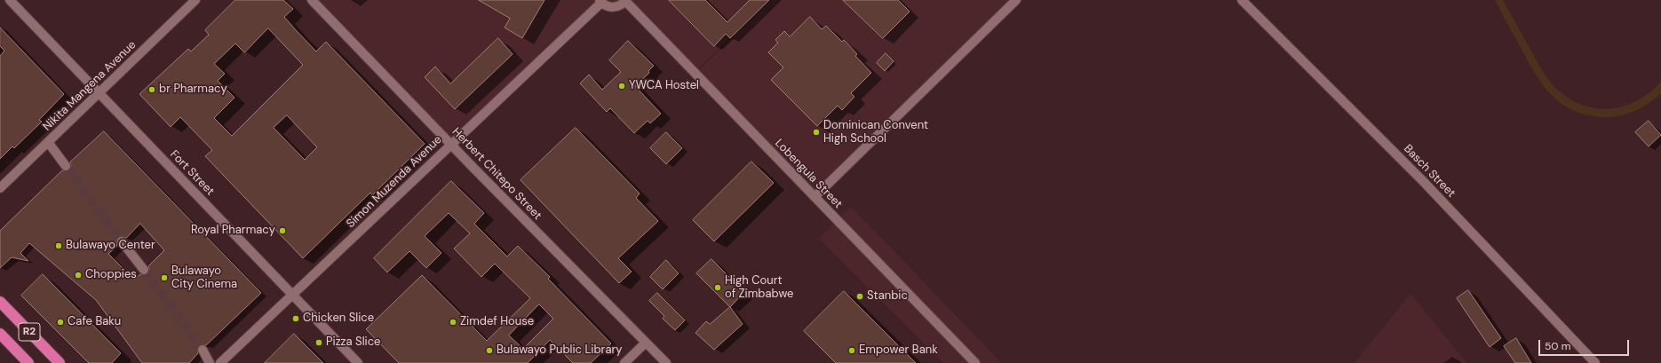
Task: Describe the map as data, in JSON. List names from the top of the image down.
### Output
{
  "streets": {
    "highway": ["R2"],
    "street": [
      "Nikita Mangena Avenue",
      "Basch Street",
      "Fort Street",
      "Herbert Chitepo Street",
      "Lobengula Street",
      "Simon Muzenda Avenue"
    ]
  },
  "crossings": [
    ["Nikita Mangena Avenue", "Fort Street"],
    ["Fort Street", "Simon Muzenda Avenue"],
    ["Herbert Chitepo Street", "Simon Muzenda Avenue"],
    ["Lobengula Street", "Simon Muzenda Avenue"]
  ],
  "places": [
    "YWCA Hostel",
    "br Pharmacy",
    "Dominican Convent High School",
    "Royal Pharmacy",
    "Bulawayo Center",
    "Choppies",
    "Bulawayo City Cinema",
    "High Court of Zimbabwe",
    "Stanbic",
    "Chicken Slice",
    "Cafe Baku",
    "Zimdef House",
    "Pizza Slice",
    "Bulawayo Public Library",
    "Empower Bank"
  ],
  "scale_bar": "50 m"
}
